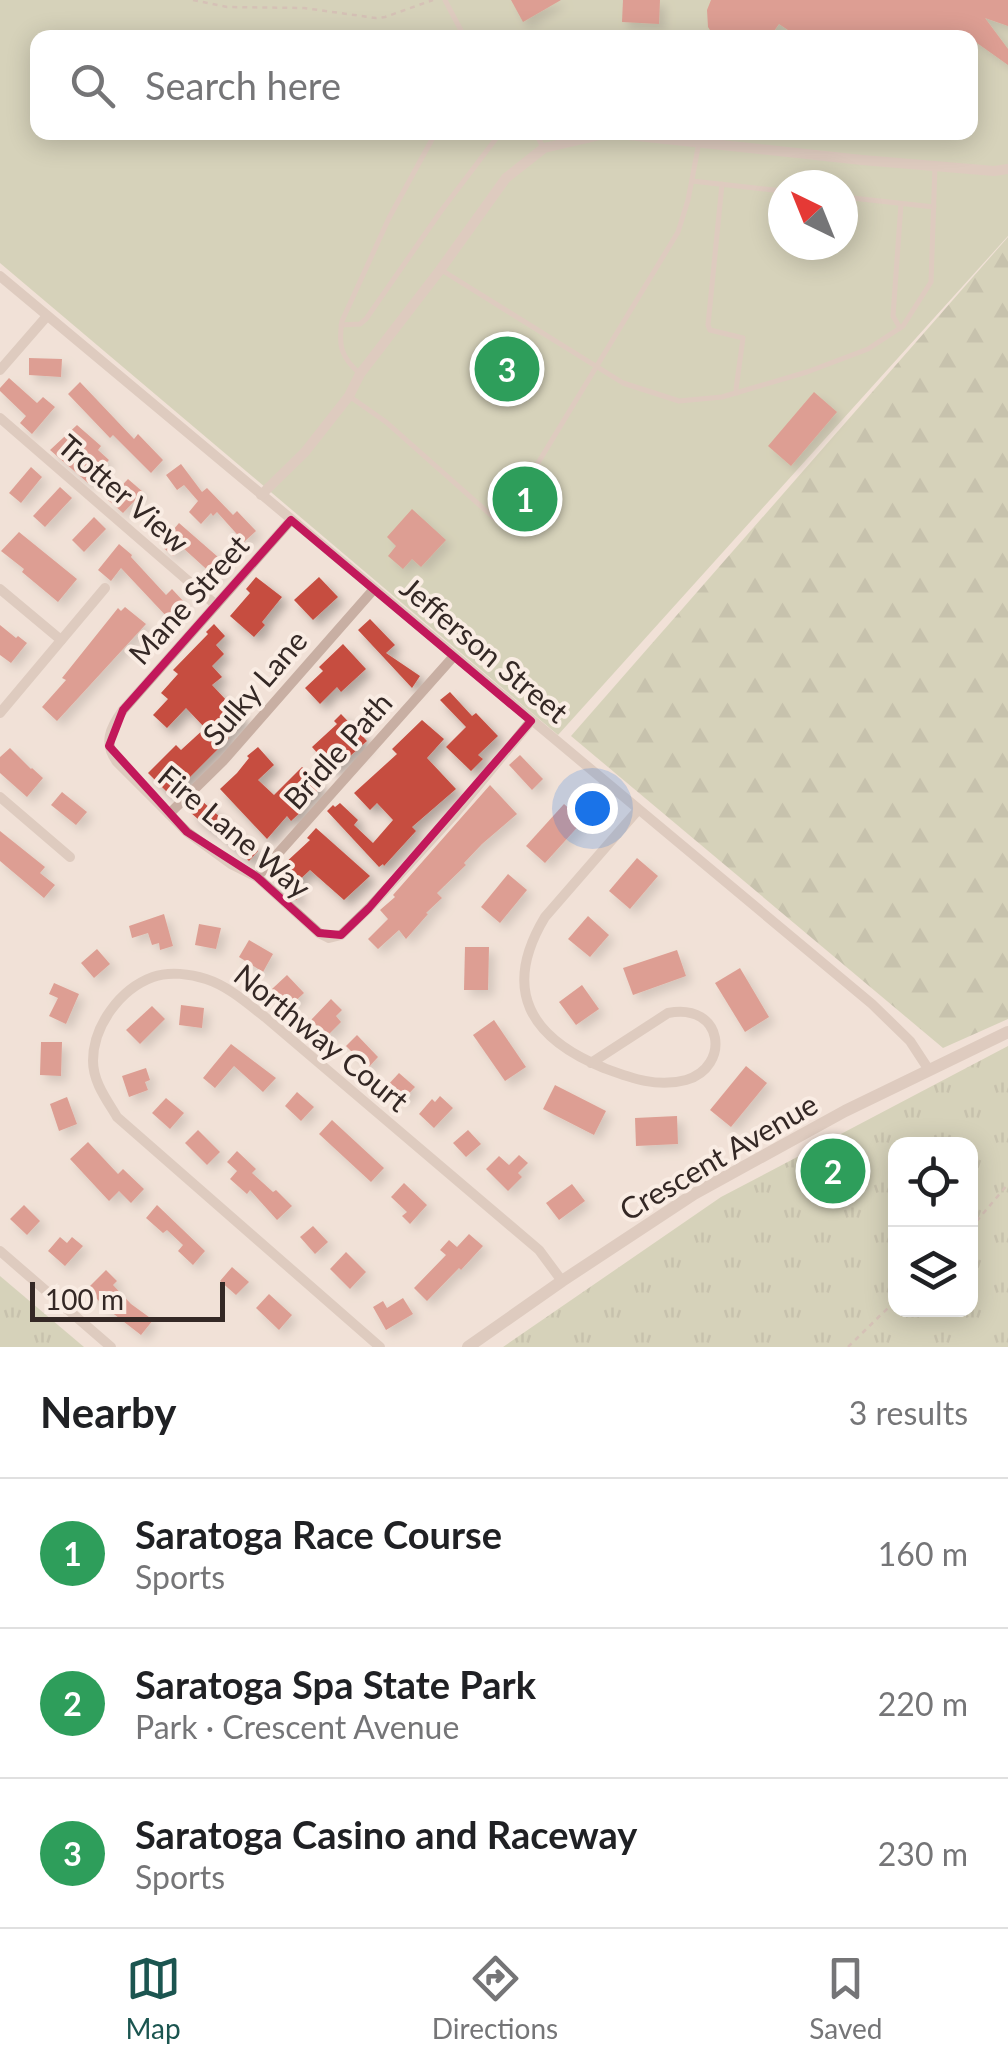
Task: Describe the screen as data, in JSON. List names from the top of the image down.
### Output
{
  "streets": {
    "street": [
      "Trotter View",
      "Mane Street",
      "Jefferson Street",
      "Sulky Lane",
      "Bridle Path",
      "Fire Lane Way",
      "Northway Court",
      "Crescent Avenue"
    ]
  },
  "crossings": [
    ["Trotter View", "Mane Street"],
    ["Mane Street", "Jefferson Street"],
    ["Mane Street", "Fire Lane Way"],
    ["Jefferson Street", "Sulky Lane"],
    ["Jefferson Street", "Bridle Path"],
    ["Jefferson Street", "Fire Lane Way"],
    ["Jefferson Street", "Crescent Avenue"],
    ["Sulky Lane", "Fire Lane Way"],
    ["Bridle Path", "Fire Lane Way"],
    ["Northway Court", "Crescent Avenue"]
  ],
  "scale_bar": "100 m",
  "north": "top left",
  "page": {
    "search": "Search here",
    "pins": ["3", "1", "2"],
    "scale": "100 m",
    "heading": ["Nearby", "3 results"],
    "list": [
      {
        "mark": "1",
        "name": "Saratoga Race Course",
        "note": "Sports",
        "value": "160 m"
      },
      {
        "mark": "2",
        "name": "Saratoga Spa State Park",
        "note": "Park · Crescent Avenue",
        "value": "220 m"
      },
      {
        "mark": "3",
        "name": "Saratoga Casino and Raceway",
        "note": "Sports",
        "value": "230 m"
      }
    ],
    "nav": ["Map", "Directions", "Saved"]
  }
}
